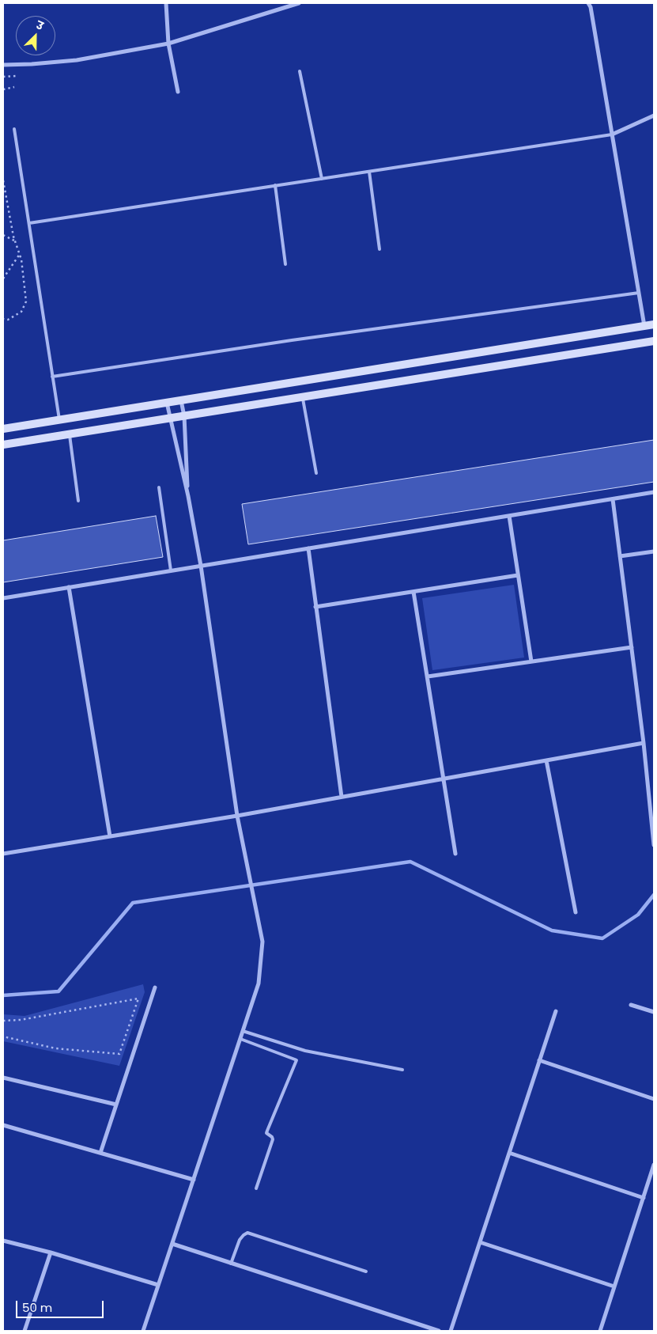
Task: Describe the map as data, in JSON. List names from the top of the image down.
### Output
{
  "scale_bar": "50 m",
  "north": "top right"
}
